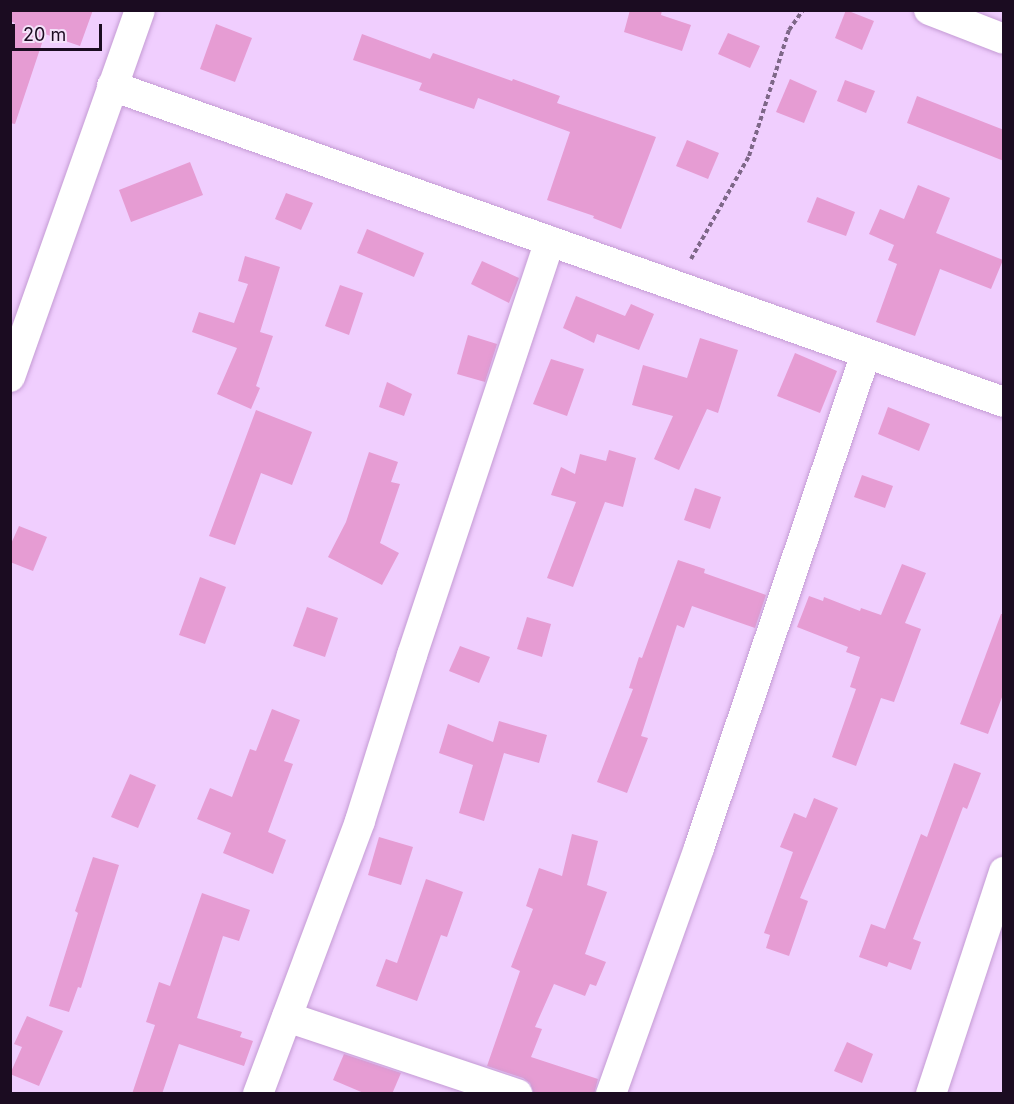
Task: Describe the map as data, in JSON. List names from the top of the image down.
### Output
{
  "scale_bar": "20 m"
}
